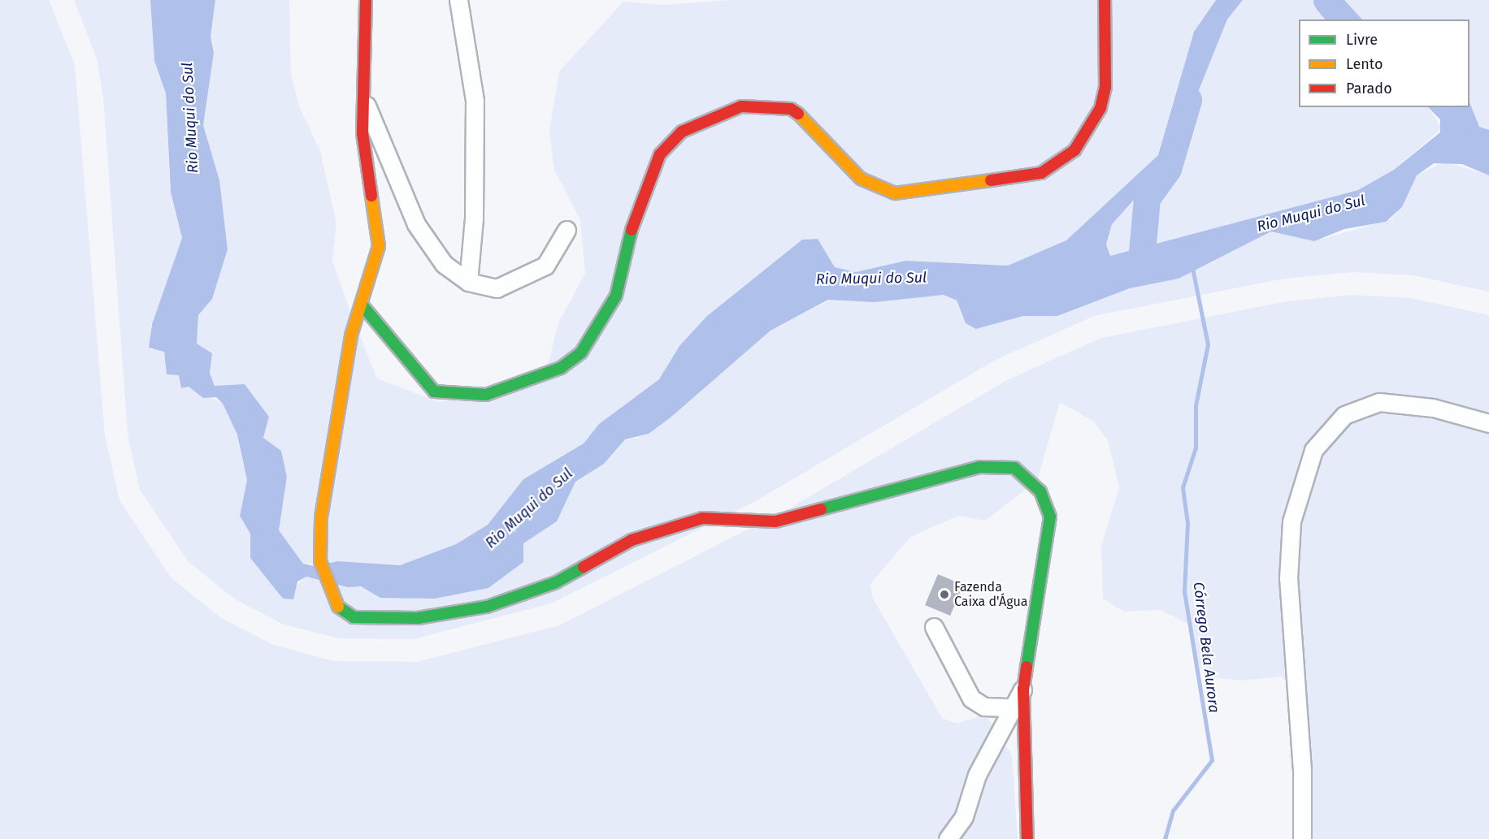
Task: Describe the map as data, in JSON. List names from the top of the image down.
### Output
{
  "water": ["Rio Muqui do Sul", "Córrego Bela Aurora"],
  "places": ["Fazenda Caixa d'Água"],
  "legend": ["Livre", "Lento", "Parado"]
}
